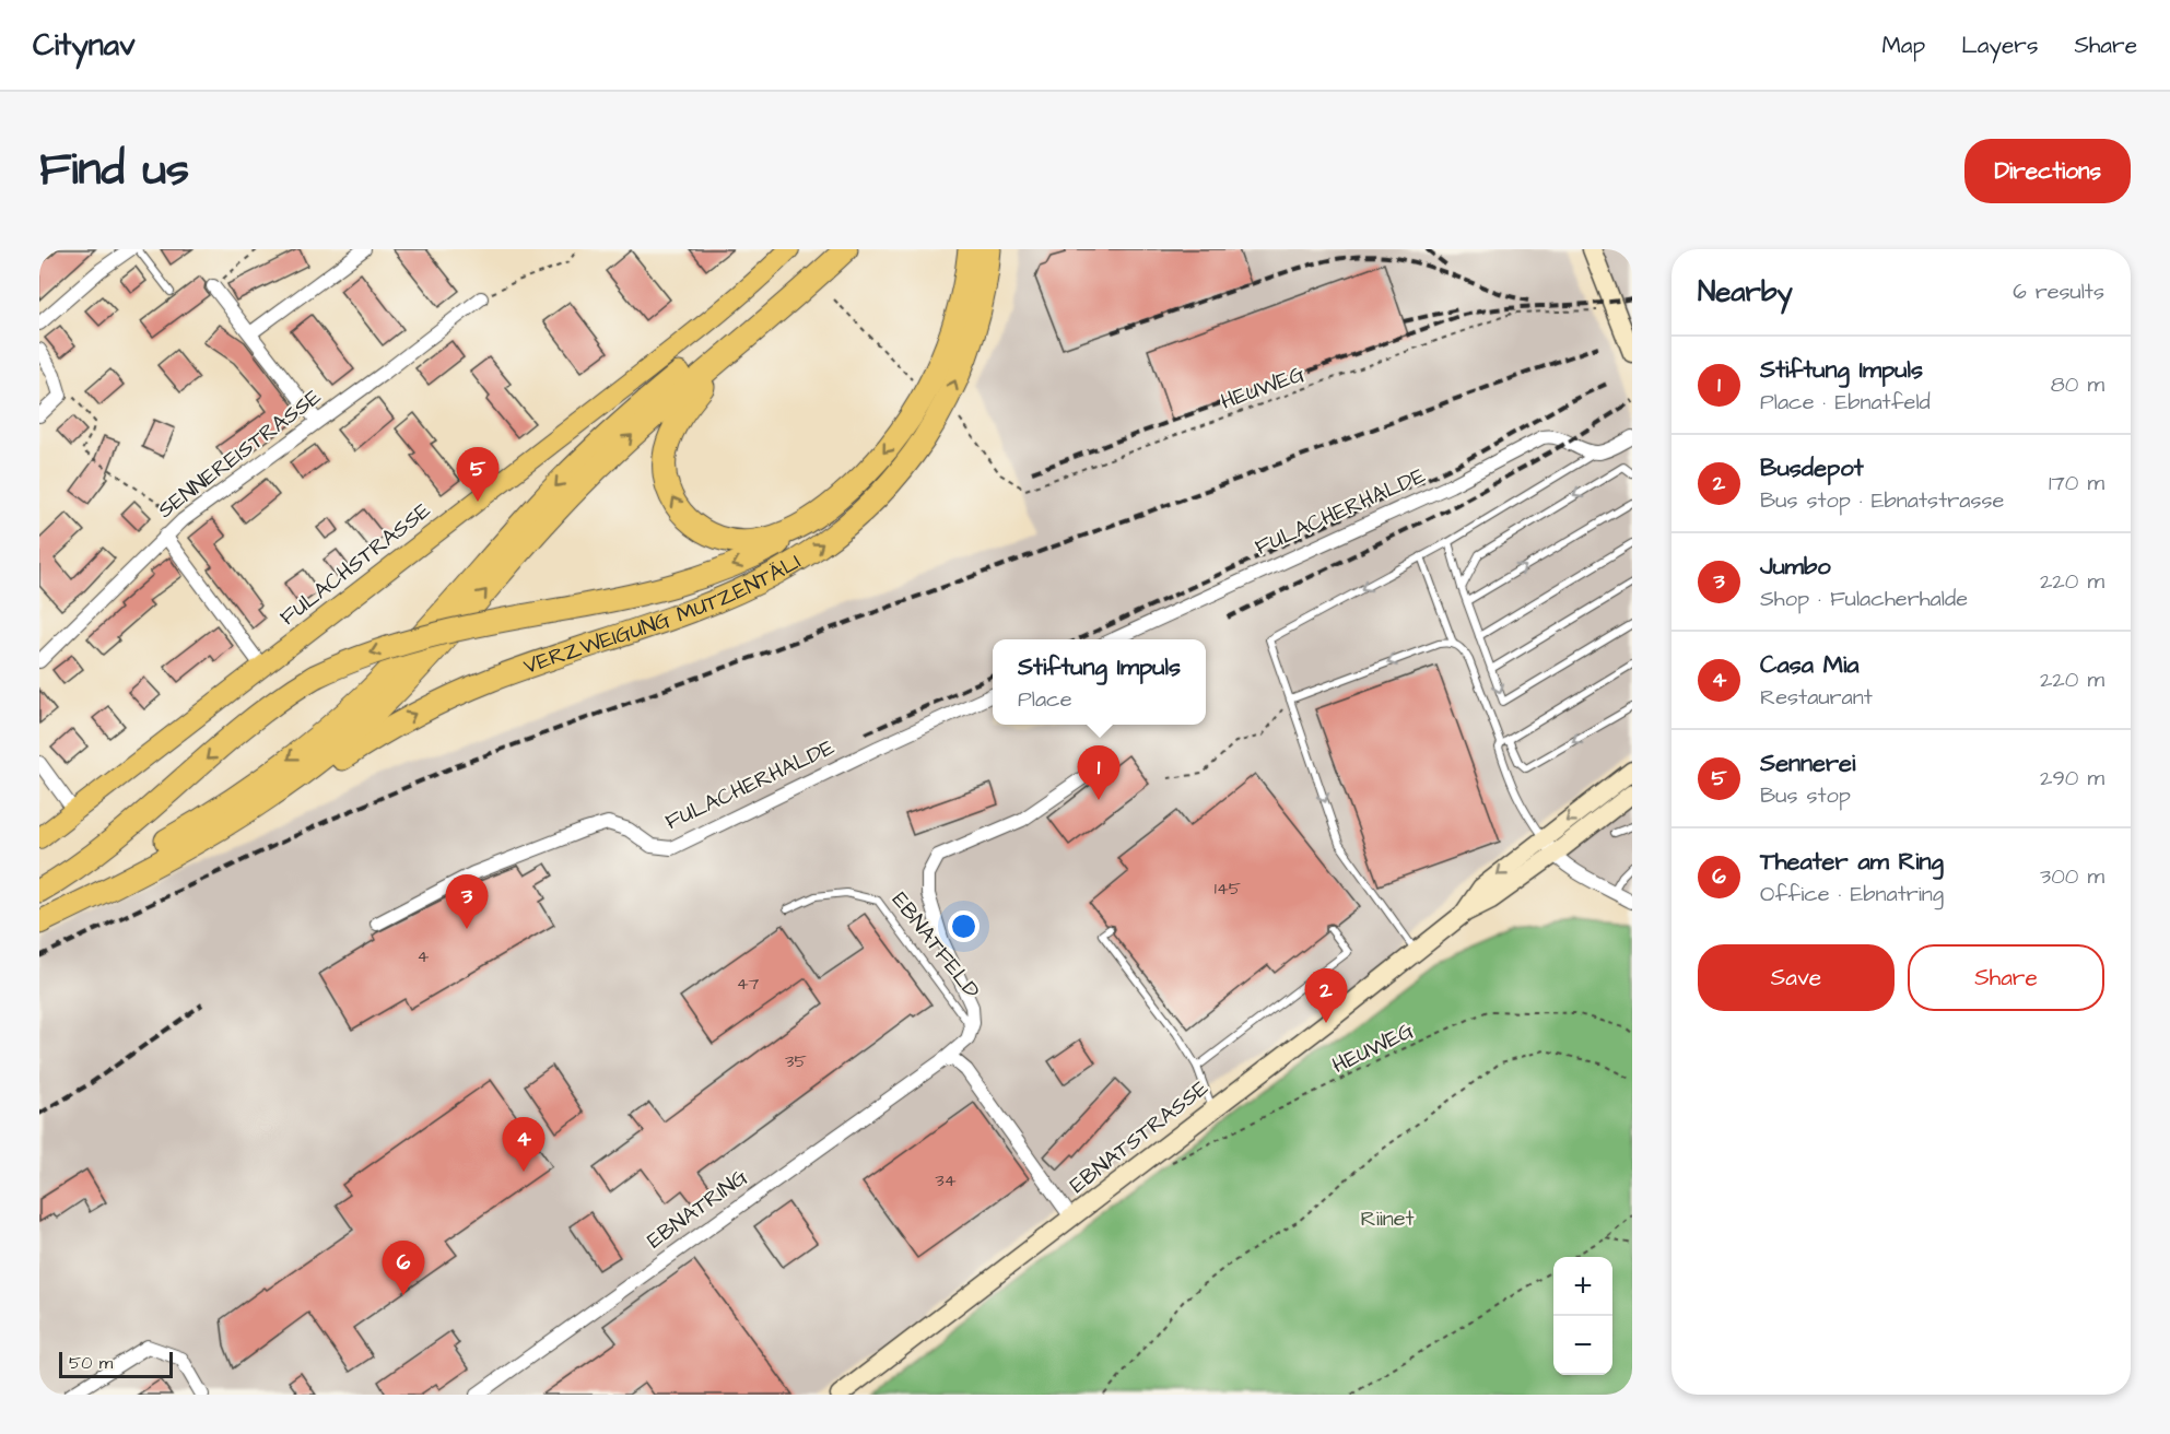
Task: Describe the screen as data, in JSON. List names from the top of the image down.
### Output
{
  "streets": {
    "highway": ["VERZWEIGUNG MUTZENTÄLI"],
    "main road": ["FULACHSTRASSE"],
    "street": [
      "SENNEREISTRASSE",
      "FULACHERHALDE",
      "EBNATFELD",
      "EBNATSTRASSE",
      "EBNATRING"
    ],
    "path": ["HEUWEG"]
  },
  "crossings": [
    ["EBNATFELD", "EBNATRING"]
  ],
  "parks": ["Riinet"],
  "house_numbers": [
    "145",
    "4",
    "47",
    "35",
    "34"
  ],
  "scale_bar": "50 m",
  "page": {
    "header": "Citynav",
    "nav": ["Map", "Layers", "Share"],
    "title": "Find us",
    "buttons": [
      "Directions",
      ["Save", "Share"]
    ],
    "heading": ["Nearby", "6 results"],
    "list": [
      {
        "mark": "1",
        "name": "Stiftung Impuls",
        "note": "Place · Ebnatfeld",
        "value": "80 m"
      },
      {
        "mark": "2",
        "name": "Busdepot",
        "note": "Bus stop · Ebnatstrasse",
        "value": "170 m"
      },
      {
        "mark": "3",
        "name": "Jumbo",
        "note": "Shop · Fulacherhalde",
        "value": "220 m"
      },
      {
        "mark": "4",
        "name": "Casa Mia",
        "note": "Restaurant",
        "value": "220 m"
      },
      {
        "mark": "5",
        "name": "Sennerei",
        "note": "Bus stop",
        "value": "290 m"
      },
      {
        "mark": "6",
        "name": "Theater am Ring",
        "note": "Office · Ebnatring",
        "value": "300 m"
      }
    ],
    "pins": [
      "5",
      "1",
      "3",
      "2",
      "4",
      "6"
    ],
    "popup": ["Stiftung Impuls", "Place"],
    "map_buttons": ["+", "−"],
    "scale": "50 m"
  }
}
